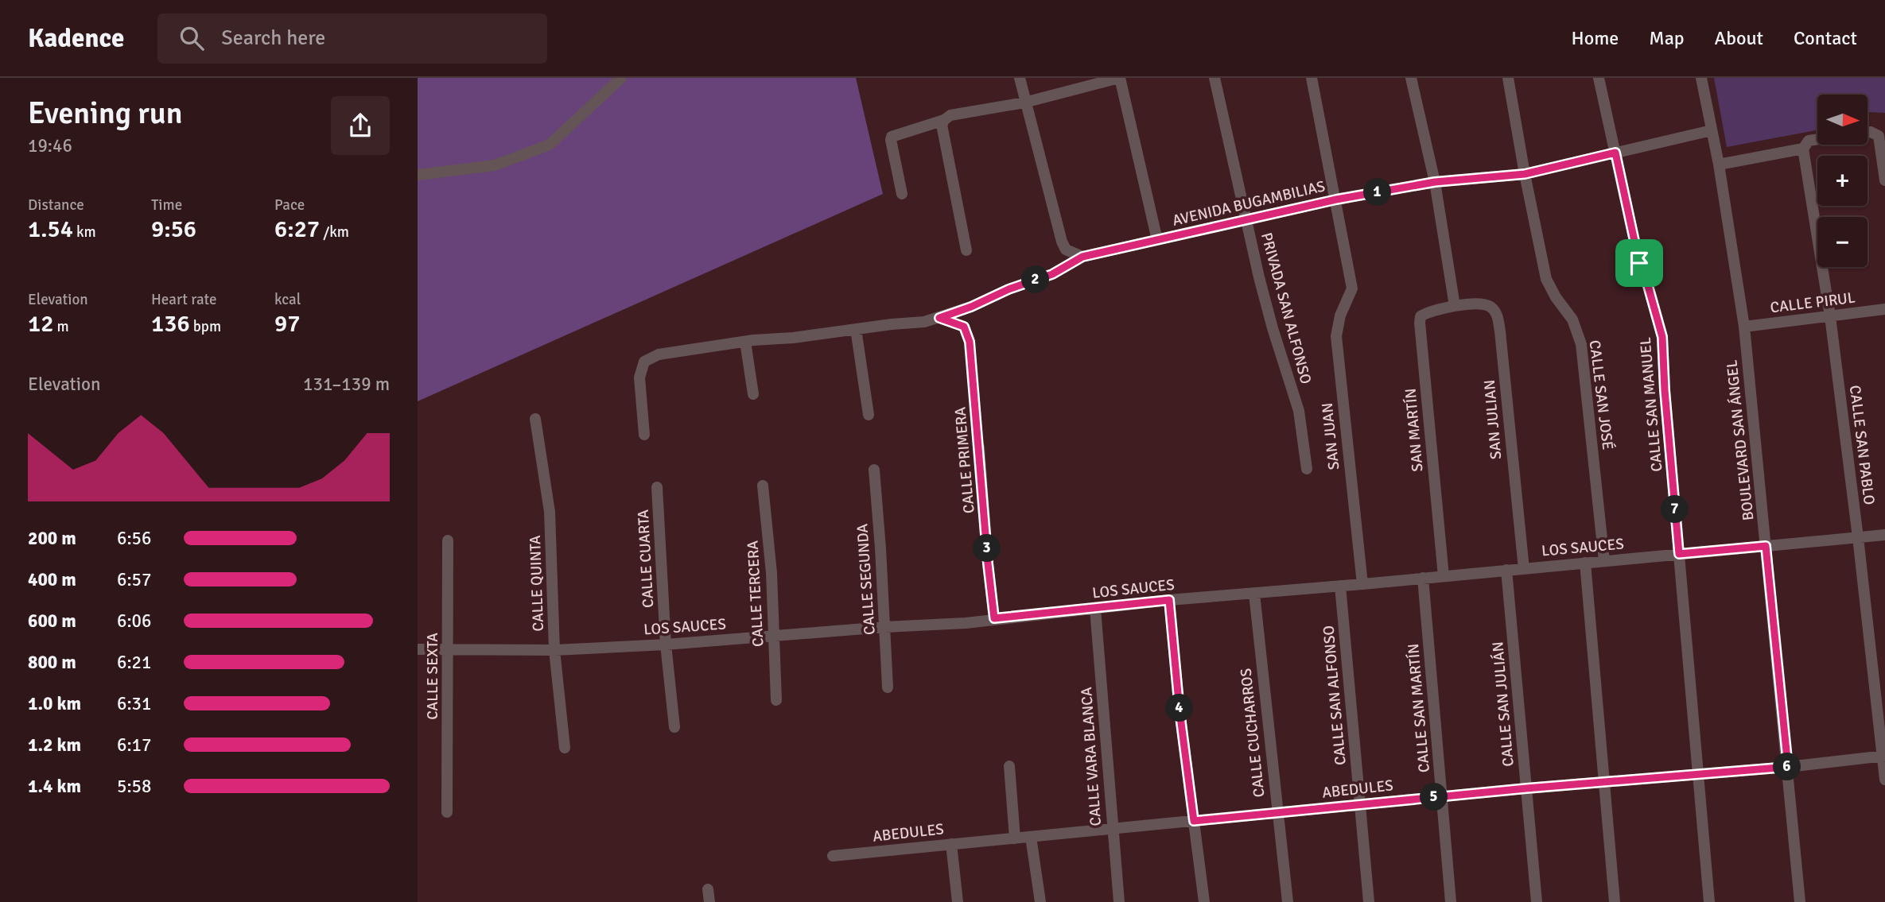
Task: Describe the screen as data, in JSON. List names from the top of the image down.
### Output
{
  "streets": {
    "street": [
      "AVENIDA BUGAMBILIAS",
      "CALLE PIRUL",
      "PRIVADA SAN ALFONSO",
      "CALLE SAN JOSÉ",
      "CALLE SAN MANUEL",
      "SAN JULIAN",
      "SAN MARTÍN",
      "SAN JUAN",
      "BOULEVARD SAN ÁNGEL",
      "CALLE SAN PABLO",
      "CALLE PRIMERA",
      "LOS SAUCES",
      "CALLE CUARTA",
      "CALLE SEGUNDA",
      "CALLE QUINTA",
      "CALLE TERCERA",
      "CALLE SEXTA",
      "CALLE SAN ALFONSO",
      "CALLE SAN JULIÁN",
      "CALLE SAN MARTÍN",
      "CALLE CUCHARROS",
      "CALLE VARA BLANCA",
      "ABEDULES"
    ]
  },
  "crossings": [
    ["AVENIDA BUGAMBILIAS", "PRIVADA SAN ALFONSO"],
    ["AVENIDA BUGAMBILIAS", "CALLE SAN JOSÉ"],
    ["AVENIDA BUGAMBILIAS", "CALLE SAN MANUEL"],
    ["AVENIDA BUGAMBILIAS", "SAN JUAN"],
    ["AVENIDA BUGAMBILIAS", "BOULEVARD SAN ÁNGEL"],
    ["AVENIDA BUGAMBILIAS", "CALLE PRIMERA"],
    ["CALLE PIRUL", "BOULEVARD SAN ÁNGEL"],
    ["CALLE PIRUL", "CALLE SAN PABLO"],
    ["CALLE SAN JOSÉ", "LOS SAUCES"],
    ["CALLE SAN MANUEL", "LOS SAUCES"],
    ["CALLE SAN MANUEL", "ABEDULES"],
    ["SAN JULIAN", "SAN MARTÍN"],
    ["SAN JULIAN", "LOS SAUCES"],
    ["SAN MARTÍN", "LOS SAUCES"],
    ["SAN JUAN", "LOS SAUCES"],
    ["BOULEVARD SAN ÁNGEL", "LOS SAUCES"],
    ["BOULEVARD SAN ÁNGEL", "ABEDULES"],
    ["CALLE SAN PABLO", "LOS SAUCES"],
    ["CALLE SAN PABLO", "ABEDULES"],
    ["CALLE PRIMERA", "LOS SAUCES"],
    ["LOS SAUCES", "CALLE CUARTA"],
    ["LOS SAUCES", "CALLE SEGUNDA"],
    ["LOS SAUCES", "CALLE QUINTA"],
    ["LOS SAUCES", "CALLE TERCERA"],
    ["LOS SAUCES", "CALLE SEXTA"],
    ["LOS SAUCES", "CALLE SAN ALFONSO"],
    ["LOS SAUCES", "CALLE SAN JULIÁN"],
    ["LOS SAUCES", "CALLE SAN MARTÍN"],
    ["LOS SAUCES", "CALLE CUCHARROS"],
    ["LOS SAUCES", "CALLE VARA BLANCA"],
    ["CALLE SAN ALFONSO", "ABEDULES"],
    ["CALLE SAN JULIÁN", "ABEDULES"],
    ["CALLE SAN MARTÍN", "ABEDULES"],
    ["CALLE CUCHARROS", "ABEDULES"],
    ["CALLE VARA BLANCA", "ABEDULES"]
  ],
  "north": "right",
  "page": {
    "header": "Kadence",
    "search": "Search here",
    "nav": [
      "Home",
      "Map",
      "About",
      "Contact"
    ],
    "heading": ["Evening run", "19:46"],
    "map_buttons": ["+", "−"],
    "stats": [
      ["Distance", "1.54 km"],
      ["Time", "9:56"],
      ["Pace", "6:27 /km"],
      ["Elevation", "12 m"],
      ["Heart rate", "136 bpm"],
      ["kcal", "97"]
    ],
    "pins": [
      "1",
      "2",
      "7",
      "3",
      "4",
      "6",
      "5"
    ],
    "chart": ["Elevation", "131–139 m"],
    "list": [
      {
        "name": "200 m",
        "note": "6:56"
      },
      {
        "name": "400 m",
        "note": "6:57"
      },
      {
        "name": "600 m",
        "note": "6:06"
      },
      {
        "name": "800 m",
        "note": "6:21"
      },
      {
        "name": "1.0 km",
        "note": "6:31"
      },
      {
        "name": "1.2 km",
        "note": "6:17"
      },
      {
        "name": "1.4 km",
        "note": "5:58"
      }
    ]
  }
}
